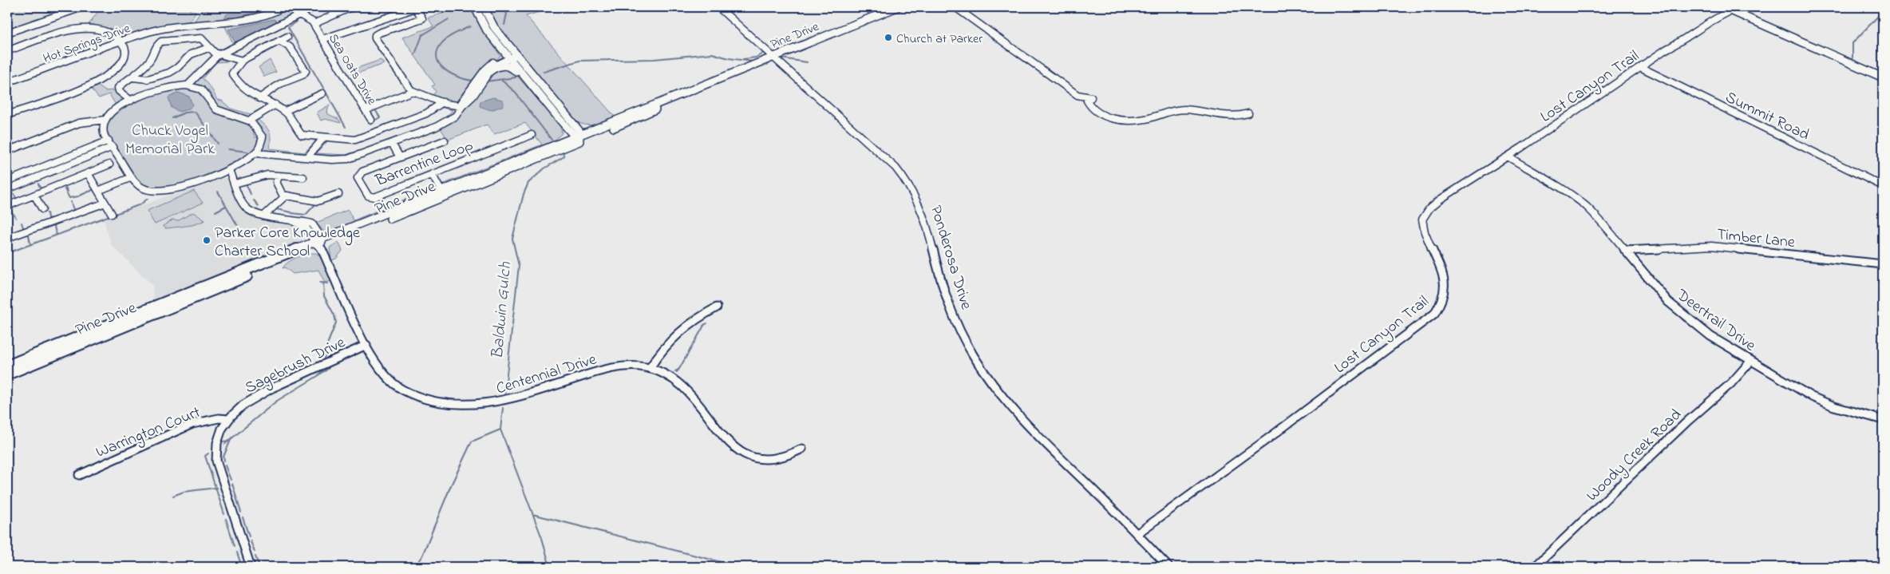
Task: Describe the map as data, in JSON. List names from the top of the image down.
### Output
{
  "streets": {
    "main road": ["Pine Drive"],
    "street": [
      "Hot Springs Drive",
      "Sea Oats Drive",
      "Lost Canyon Trail",
      "Summit Road",
      "Barrentine Loop",
      "Timber Lane",
      "Ponderosa Drive",
      "Deertrail Drive",
      "Sagebrush Drive",
      "Centennial Drive",
      "Warrington Court",
      "Woody Creek Road"
    ]
  },
  "crossings": [
    ["Pine Drive", "Ponderosa Drive"],
    ["Pine Drive", "Centennial Drive"],
    ["Lost Canyon Trail", "Summit Road"],
    ["Lost Canyon Trail", "Ponderosa Drive"],
    ["Lost Canyon Trail", "Deertrail Drive"],
    ["Timber Lane", "Deertrail Drive"],
    ["Deertrail Drive", "Woody Creek Road"],
    ["Sagebrush Drive", "Centennial Drive"],
    ["Sagebrush Drive", "Warrington Court"]
  ],
  "water": ["Baldwin Gulch"],
  "parks": ["Chuck Vogel Memorial Park"],
  "places": ["Church at Parker", "Parker Core Knowledge Charter School"]
}
